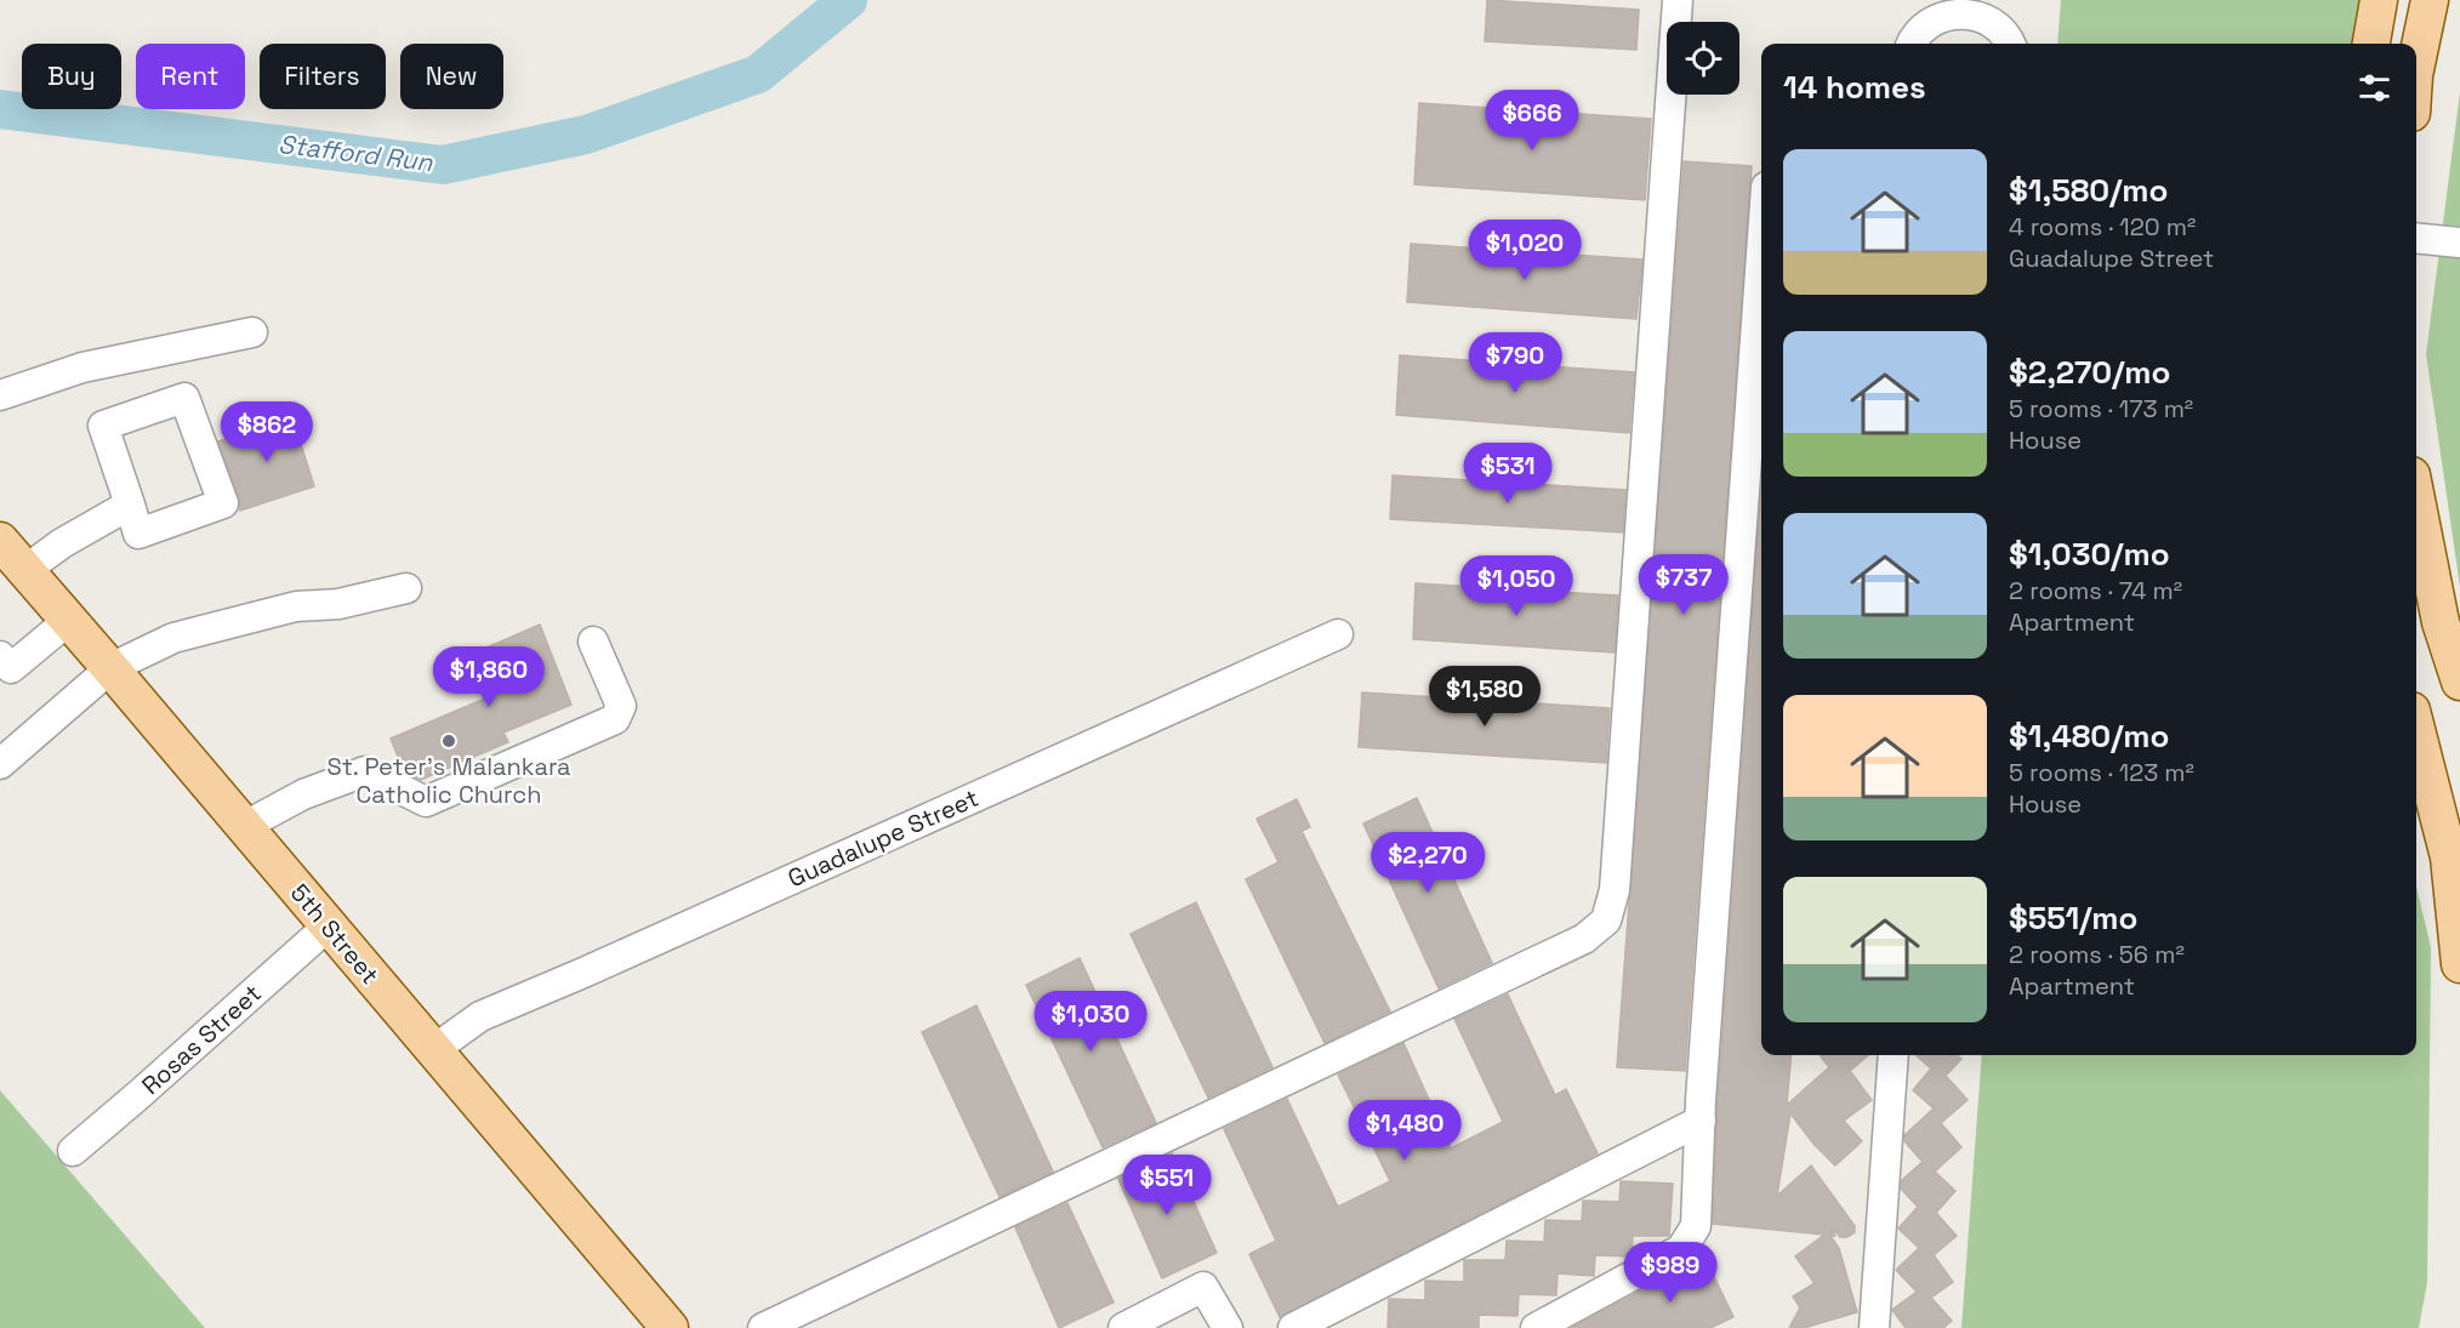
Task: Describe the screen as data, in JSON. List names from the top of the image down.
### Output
{
  "streets": {
    "main road": ["5th Street"],
    "street": ["Guadalupe Street", "Rosas Street"]
  },
  "crossings": [
    ["Guadalupe Street", "5th Street"],
    ["5th Street", "Rosas Street"]
  ],
  "water": ["Stafford Run"],
  "places": ["St. Peter's Malankara Catholic Church"],
  "page": {
    "chip": [
      "Buy",
      "Rent",
      "Filters",
      "New"
    ],
    "heading": "14 homes",
    "price": [
      "$666",
      "$1,020",
      "$790",
      "$862",
      "$531",
      "$737",
      "$1,050",
      "$1,860",
      "$1,580",
      "$2,270",
      "$1,030",
      "$1,480",
      "$551",
      "$989"
    ],
    "list": [
      {
        "name": "$1,580/mo",
        "note": "4 rooms · 120 m² · Guadalupe Street"
      },
      {
        "name": "$2,270/mo",
        "note": "5 rooms · 173 m² · House"
      },
      {
        "name": "$1,030/mo",
        "note": "2 rooms · 74 m² · Apartment"
      },
      {
        "name": "$1,480/mo",
        "note": "5 rooms · 123 m² · House"
      },
      {
        "name": "$551/mo",
        "note": "2 rooms · 56 m² · Apartment"
      }
    ]
  }
}
